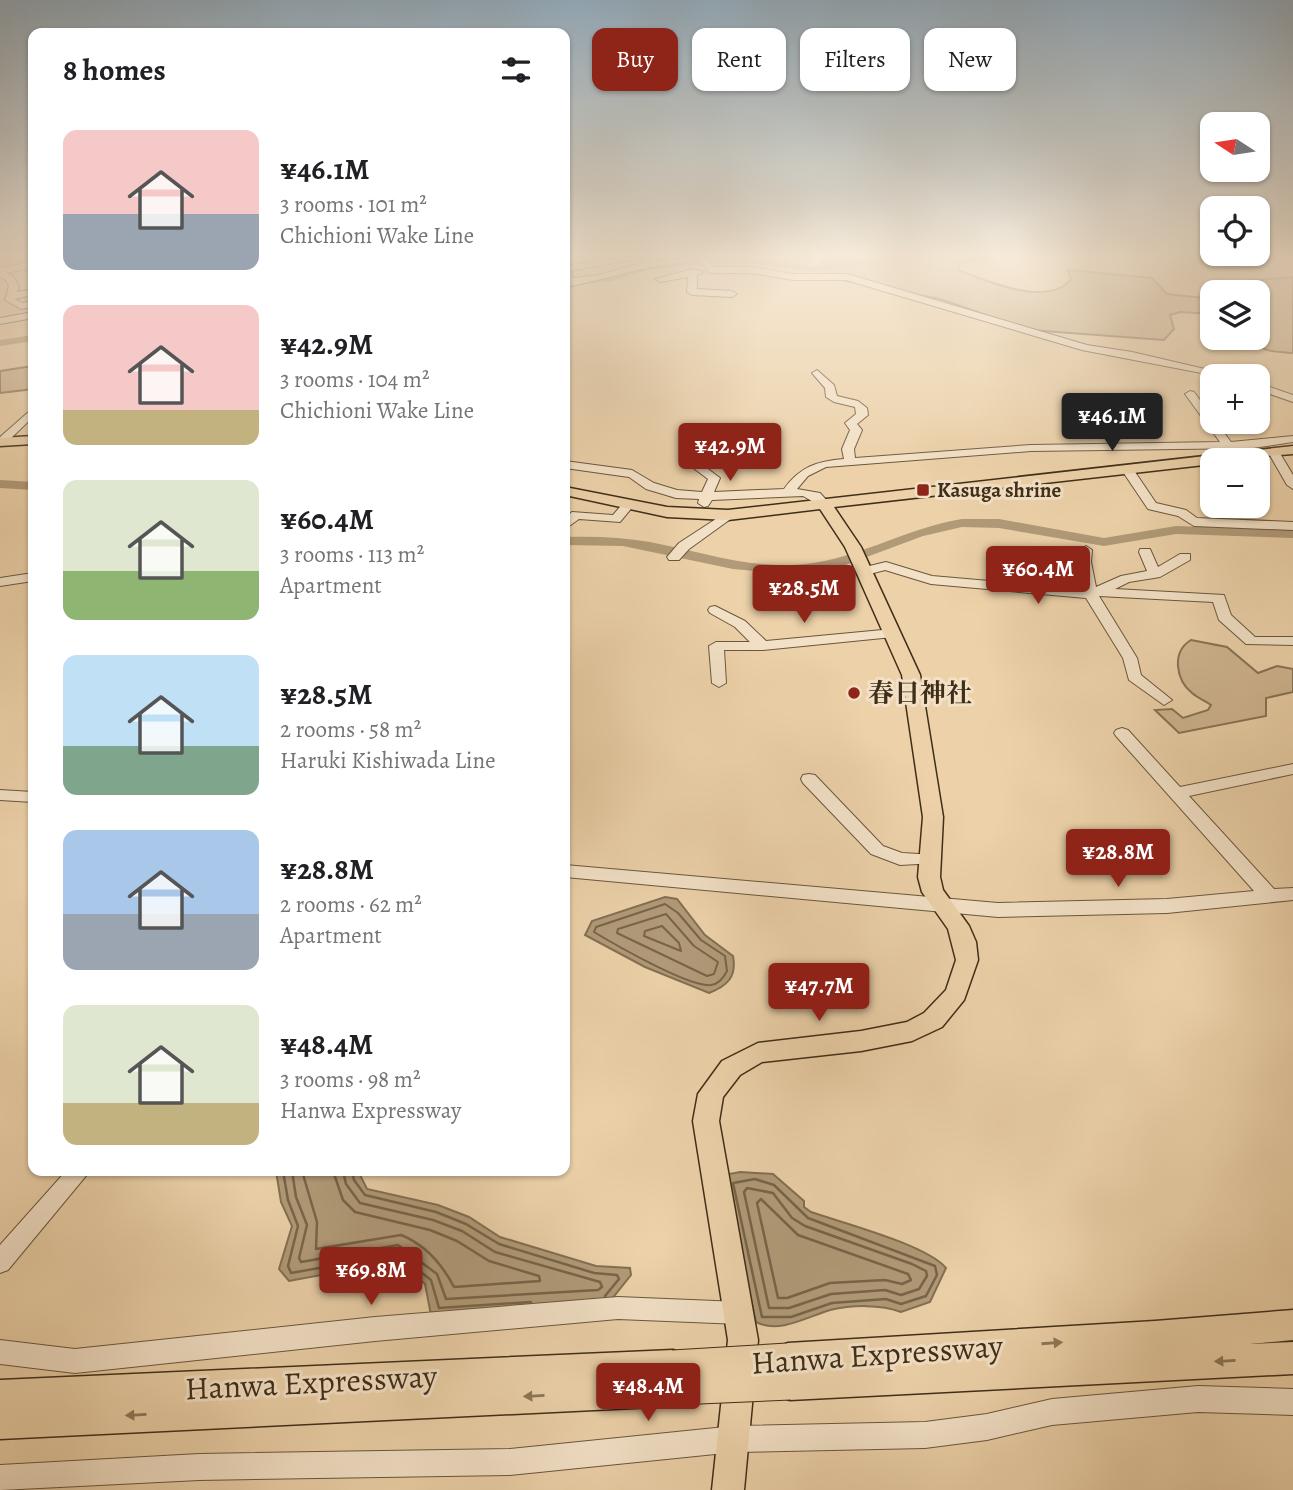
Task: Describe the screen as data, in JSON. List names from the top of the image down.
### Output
{
  "streets": {
    "highway": ["Hanwa Expressway"]
  },
  "places": {
    "transit": ["Kasuga shrine"],
    "other": ["春日神社"]
  },
  "north": "left",
  "page": {
    "chip": [
      "Buy",
      "Rent",
      "Filters",
      "New"
    ],
    "heading": "8 homes",
    "map_buttons": ["+", "−"],
    "list": [
      {
        "name": "¥46.1M",
        "note": "3 rooms · 101 m² · Chichioni Wake Line"
      },
      {
        "name": "¥42.9M",
        "note": "3 rooms · 104 m² · Chichioni Wake Line"
      },
      {
        "name": "¥60.4M",
        "note": "3 rooms · 113 m² · Apartment"
      },
      {
        "name": "¥28.5M",
        "note": "2 rooms · 58 m² · Haruki Kishiwada Line"
      },
      {
        "name": "¥28.8M",
        "note": "2 rooms · 62 m² · Apartment"
      },
      {
        "name": "¥48.4M",
        "note": "3 rooms · 98 m² · Hanwa Expressway"
      }
    ],
    "price": [
      "¥46.1M",
      "¥42.9M",
      "¥60.4M",
      "¥28.5M",
      "¥28.8M",
      "¥47.7M",
      "¥69.8M",
      "¥48.4M"
    ]
  }
}
